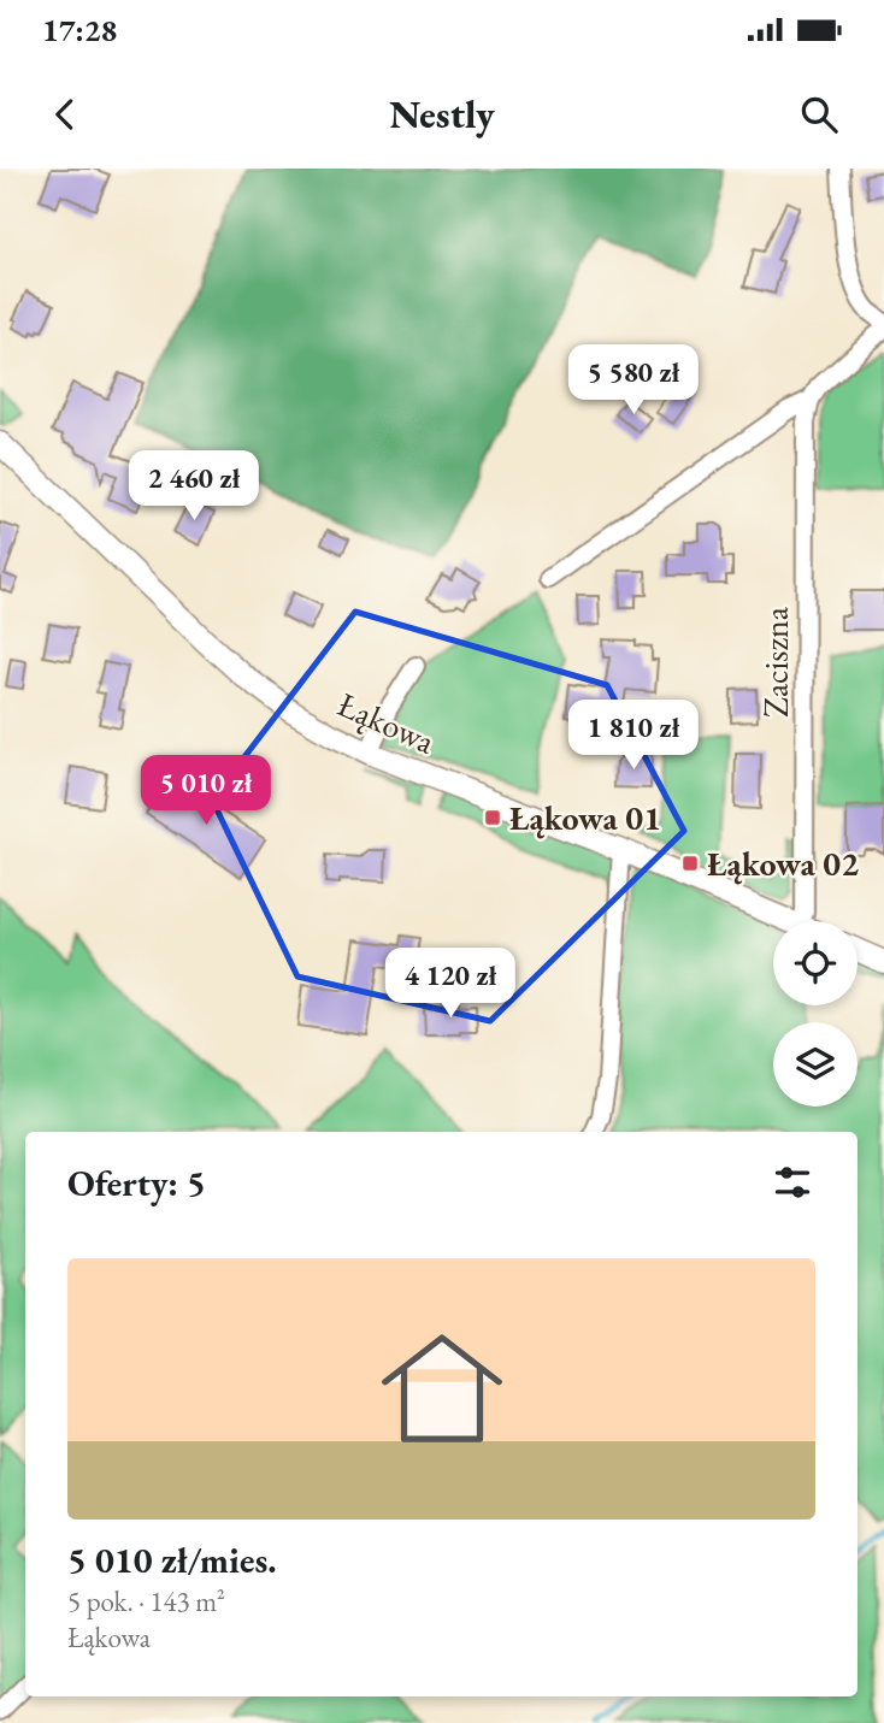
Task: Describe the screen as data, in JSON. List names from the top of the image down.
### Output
{
  "streets": {
    "street": ["Zaciszna", "Łąkowa"]
  },
  "places": {
    "transit": ["Łąkowa 01", "Łąkowa 02"]
  },
  "page": {
    "status": "17:28",
    "header": "Nestly",
    "price": [
      "5 580 zł",
      "2 460 zł",
      "1 810 zł",
      "5 010 zł",
      "4 120 zł"
    ],
    "heading": "Oferty: 5",
    "list": [
      {
        "name": "5 010 zł/mies.",
        "note": "5 pok. · 143 m² · Łąkowa"
      }
    ]
  }
}
